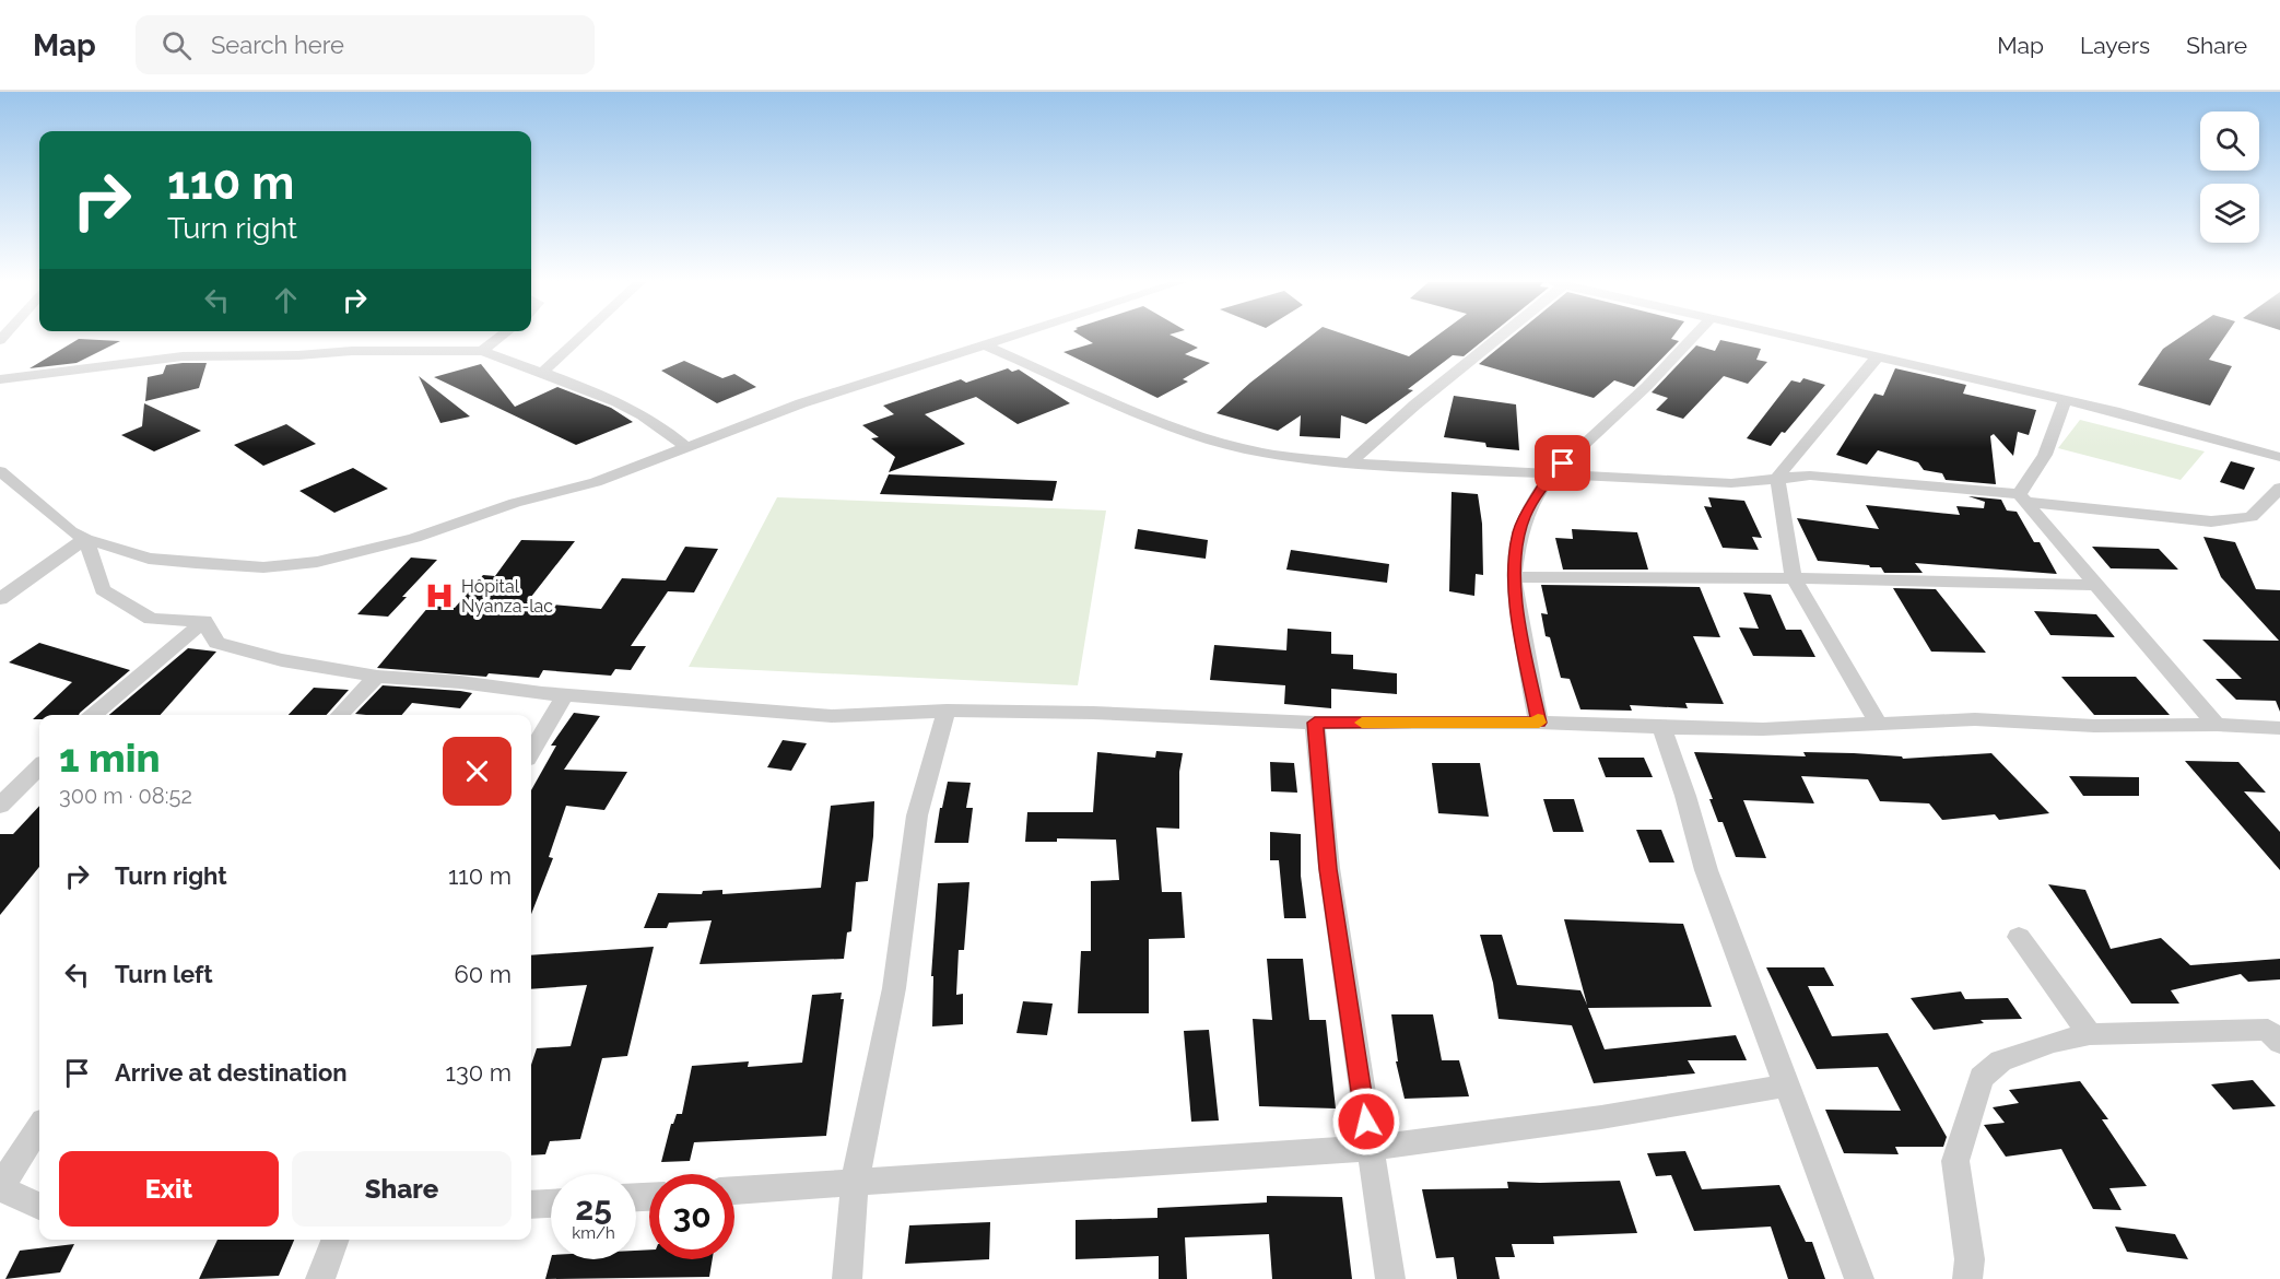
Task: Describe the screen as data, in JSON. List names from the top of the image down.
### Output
{
  "places": {
    "hospital": ["Hôpital Nyanza-lac"]
  },
  "page": {
    "header": "Map",
    "search": "Search here",
    "nav": ["Map", "Layers", "Share"],
    "turn": ["110 m", "Turn right"],
    "heading": ["1 min", "300 m · 08:52"],
    "list": [
      {
        "name": "Turn right",
        "value": "110 m"
      },
      {
        "name": "Turn left",
        "value": "60 m"
      },
      {
        "name": "Arrive at destination",
        "value": "130 m"
      }
    ],
    "buttons": ["Exit", "Share"],
    "speed": "25 km/h",
    "limit": "30"
  }
}
